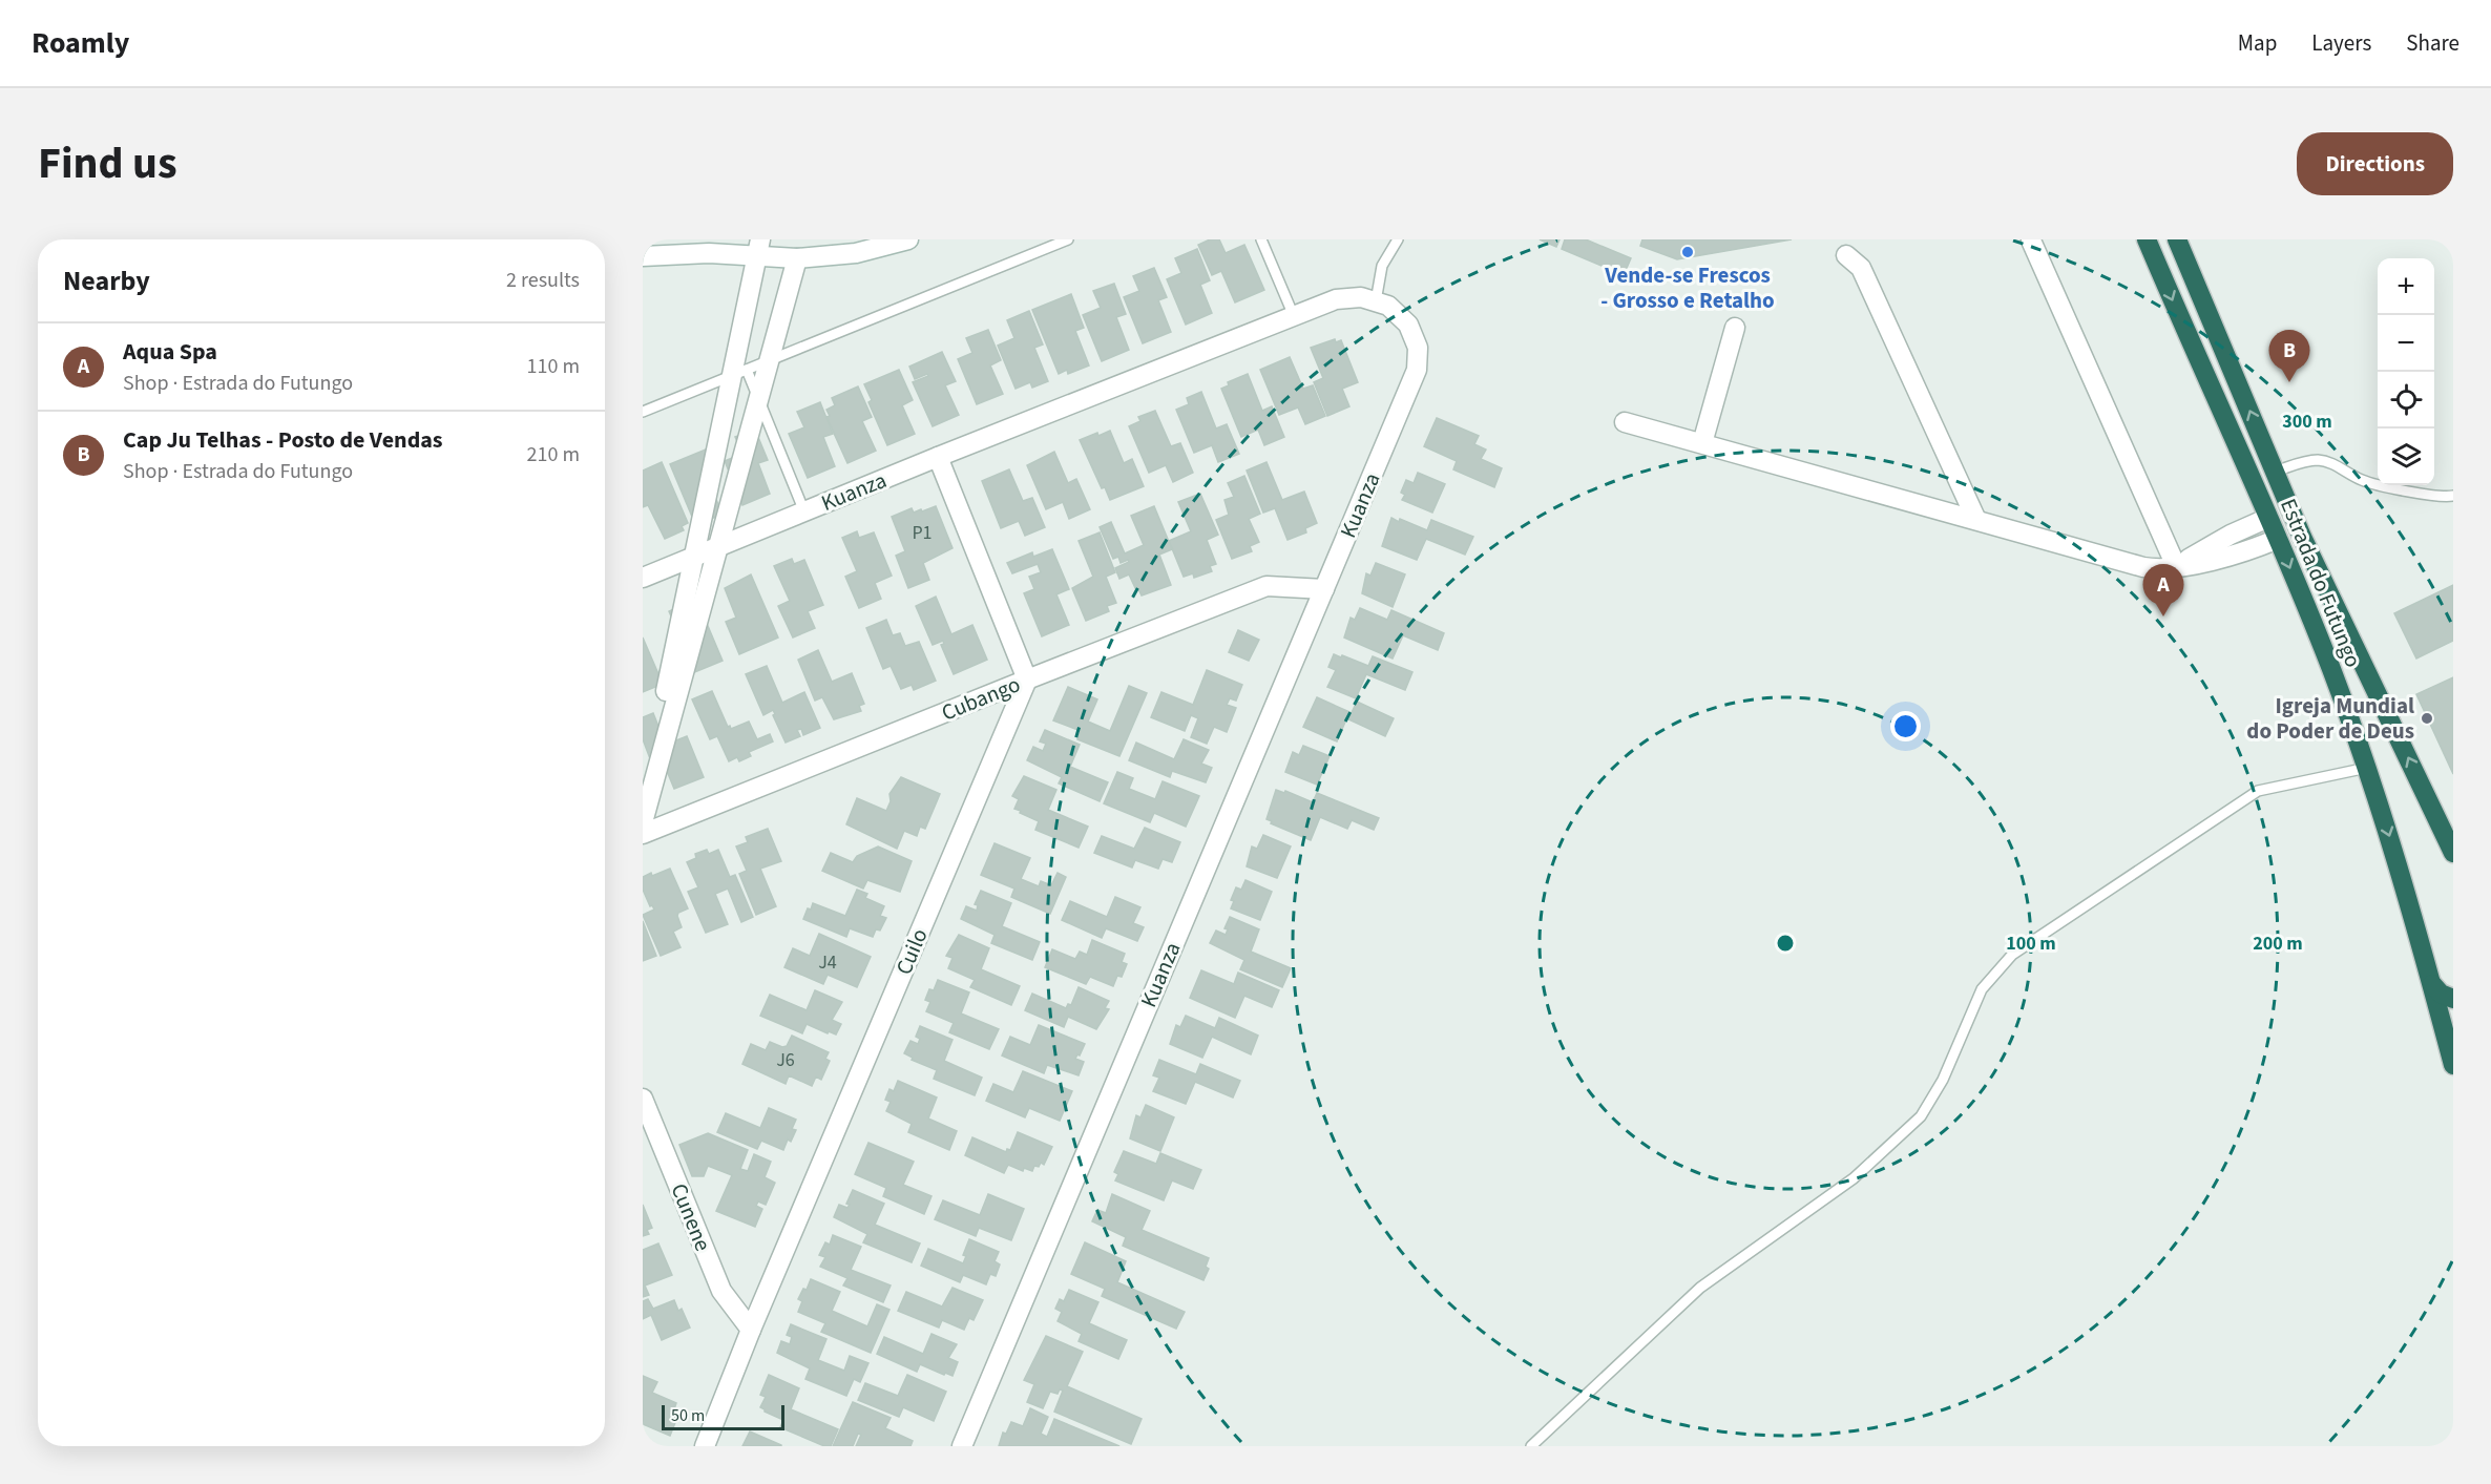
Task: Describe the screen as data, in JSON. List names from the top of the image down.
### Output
{
  "streets": {
    "highway": ["Estrada do Futungo"],
    "street": [
      "Kuanza",
      "Cubango",
      "Cuilo",
      "Cunene"
    ]
  },
  "crossings": [
    ["Kuanza", "Cubango"],
    ["Cubango", "Cuilo"],
    ["Cuilo", "Cunene"]
  ],
  "places": ["Vende-se Frescos - Grosso e Retalho", "Igreja Mundial do Poder de Deus"],
  "house_numbers": ["P1", "J4", "J6"],
  "scale_bar": "50 m",
  "page": {
    "header": "Roamly",
    "nav": ["Map", "Layers", "Share"],
    "title": "Find us",
    "buttons": "Directions",
    "heading": ["Nearby", "2 results"],
    "map_buttons": ["+", "−"],
    "list": [
      {
        "mark": "A",
        "name": "Aqua Spa",
        "note": "Shop · Estrada do Futungo",
        "value": "110 m"
      },
      {
        "mark": "B",
        "name": "Cap Ju Telhas - Posto de Vendas",
        "note": "Shop · Estrada do Futungo",
        "value": "210 m"
      }
    ],
    "pins": ["B", "A"],
    "scale": "50 m"
  },
  "rings": ["300 m", "100 m", "200 m"]
}
